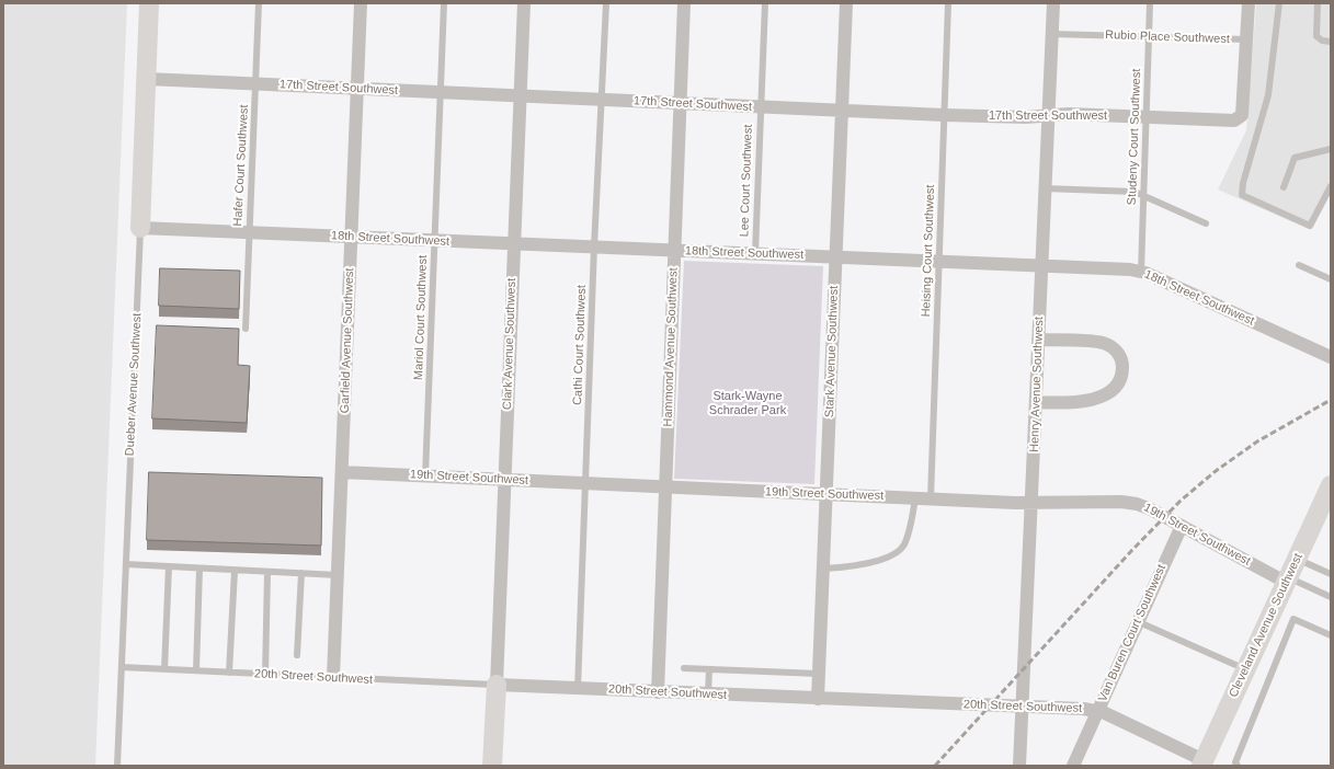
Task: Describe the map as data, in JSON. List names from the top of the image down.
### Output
{
  "streets": {
    "street": [
      "Rubio Place Southwest",
      "17th Street Southwest",
      "18th Street Southwest",
      "Garfield Avenue Southwest",
      "Clark Avenue Southwest",
      "Hammond Avenue Southwest",
      "Stark Avenue Southwest",
      "Dueber Avenue Southwest",
      "Henry Avenue Southwest",
      "19th Street Southwest",
      "Cleveland Avenue Southwest",
      "Van Buren Court Southwest",
      "20th Street Southwest"
    ],
    "lane": [
      "Studeny Court Southwest",
      "Hafer Court Southwest",
      "Lee Court Southwest",
      "Heising Court Southwest",
      "Mariol Court Southwest",
      "Cathi Court Southwest"
    ]
  },
  "crossings": [
    ["Rubio Place Southwest", "17th Street Southwest"],
    ["Rubio Place Southwest", "Studeny Court Southwest"],
    ["Rubio Place Southwest", "Henry Avenue Southwest"],
    ["17th Street Southwest", "Studeny Court Southwest"],
    ["17th Street Southwest", "Hafer Court Southwest"],
    ["17th Street Southwest", "Lee Court Southwest"],
    ["17th Street Southwest", "Heising Court Southwest"],
    ["17th Street Southwest", "Mariol Court Southwest"],
    ["17th Street Southwest", "Garfield Avenue Southwest"],
    ["17th Street Southwest", "Clark Avenue Southwest"],
    ["17th Street Southwest", "Cathi Court Southwest"],
    ["17th Street Southwest", "Hammond Avenue Southwest"],
    ["17th Street Southwest", "Stark Avenue Southwest"],
    ["17th Street Southwest", "Dueber Avenue Southwest"],
    ["17th Street Southwest", "Henry Avenue Southwest"],
    ["Studeny Court Southwest", "18th Street Southwest"],
    ["Hafer Court Southwest", "18th Street Southwest"],
    ["Lee Court Southwest", "18th Street Southwest"],
    ["18th Street Southwest", "Heising Court Southwest"],
    ["18th Street Southwest", "Mariol Court Southwest"],
    ["18th Street Southwest", "Garfield Avenue Southwest"],
    ["18th Street Southwest", "Clark Avenue Southwest"],
    ["18th Street Southwest", "Cathi Court Southwest"],
    ["18th Street Southwest", "Hammond Avenue Southwest"],
    ["18th Street Southwest", "Stark Avenue Southwest"],
    ["18th Street Southwest", "Dueber Avenue Southwest"],
    ["18th Street Southwest", "Henry Avenue Southwest"],
    ["Heising Court Southwest", "19th Street Southwest"],
    ["Mariol Court Southwest", "19th Street Southwest"],
    ["Garfield Avenue Southwest", "19th Street Southwest"],
    ["Garfield Avenue Southwest", "20th Street Southwest"],
    ["Clark Avenue Southwest", "19th Street Southwest"],
    ["Clark Avenue Southwest", "20th Street Southwest"],
    ["Cathi Court Southwest", "19th Street Southwest"],
    ["Cathi Court Southwest", "20th Street Southwest"],
    ["Hammond Avenue Southwest", "19th Street Southwest"],
    ["Hammond Avenue Southwest", "20th Street Southwest"],
    ["Stark Avenue Southwest", "19th Street Southwest"],
    ["Stark Avenue Southwest", "20th Street Southwest"],
    ["Dueber Avenue Southwest", "20th Street Southwest"],
    ["Henry Avenue Southwest", "19th Street Southwest"],
    ["Henry Avenue Southwest", "20th Street Southwest"],
    ["19th Street Southwest", "Cleveland Avenue Southwest"],
    ["19th Street Southwest", "Van Buren Court Southwest"],
    ["Cleveland Avenue Southwest", "20th Street Southwest"],
    ["Van Buren Court Southwest", "20th Street Southwest"]
  ],
  "parks": ["Stark-Wayne Schrader Park"]
}
